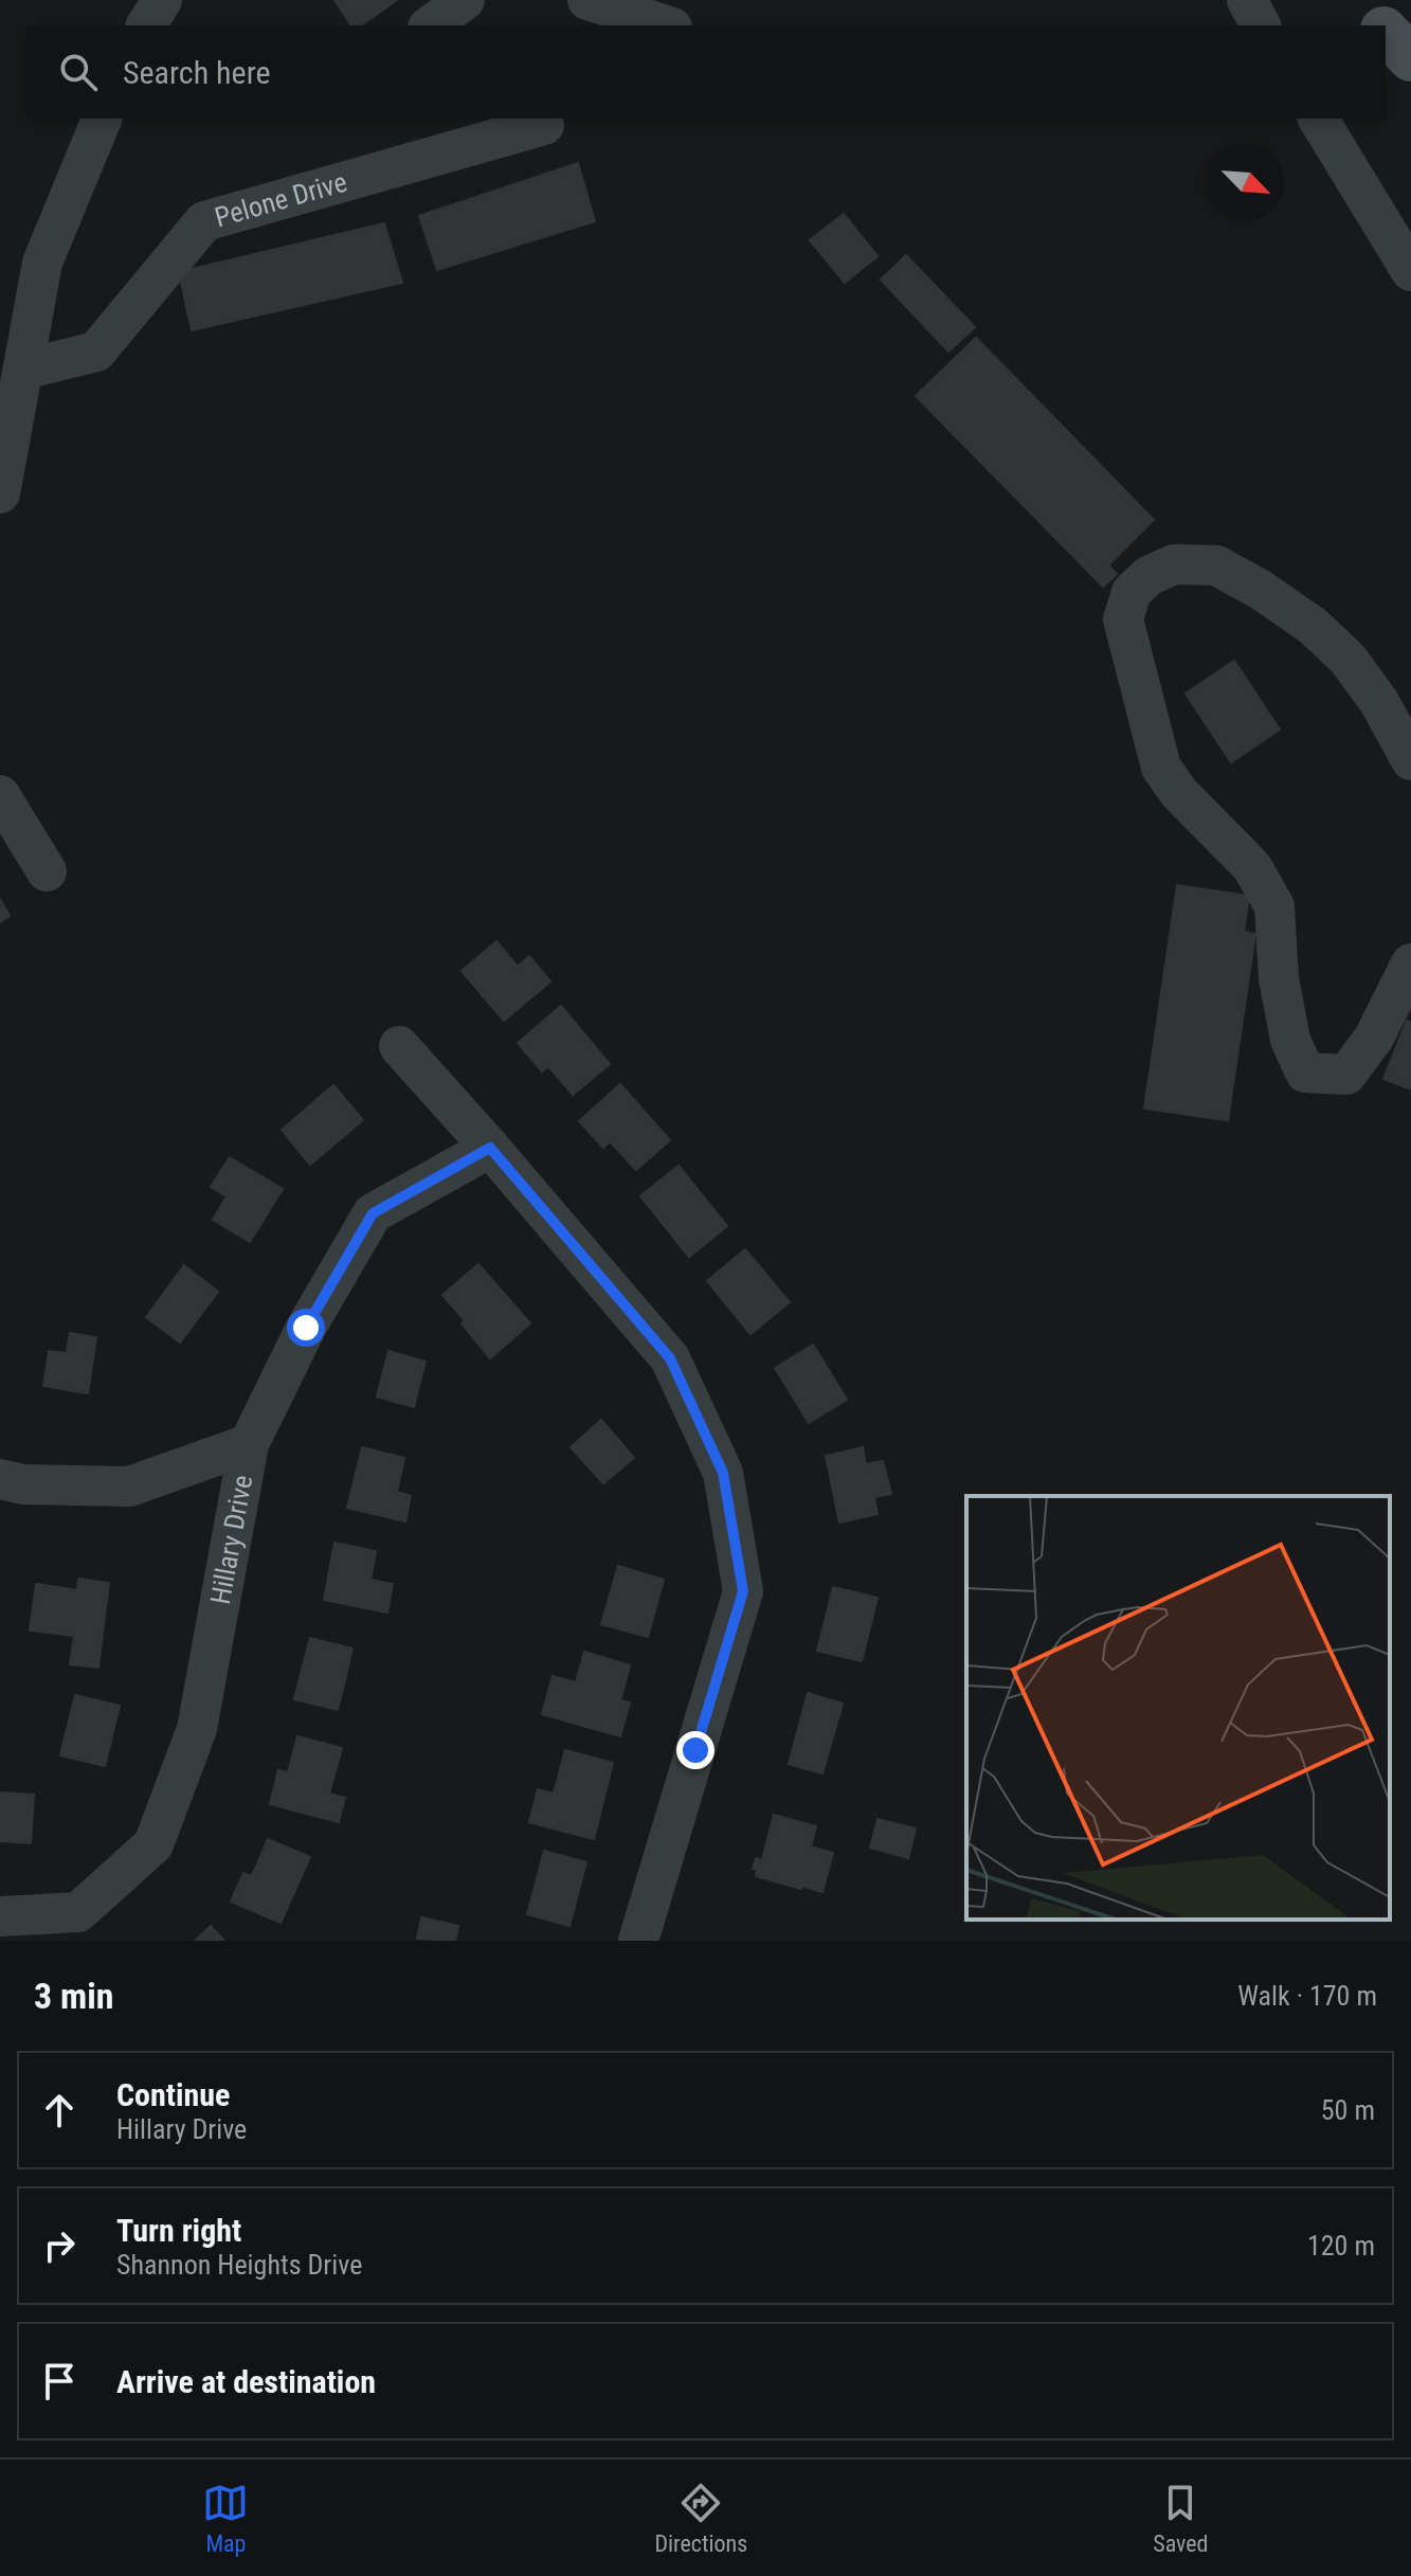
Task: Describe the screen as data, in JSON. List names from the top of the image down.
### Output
{
  "streets": {
    "street": ["Pelone Drive", "Hillary Drive"]
  },
  "north": "bottom right",
  "page": {
    "search": "Search here",
    "heading": ["3 min", "Walk · 170 m"],
    "list": [
      ["Continue", "Hillary Drive", "50 m"],
      ["Turn right", "Shannon Heights Drive", "120 m"],
      "Arrive at destination"
    ],
    "nav": ["Map", "Directions", "Saved"]
  }
}
